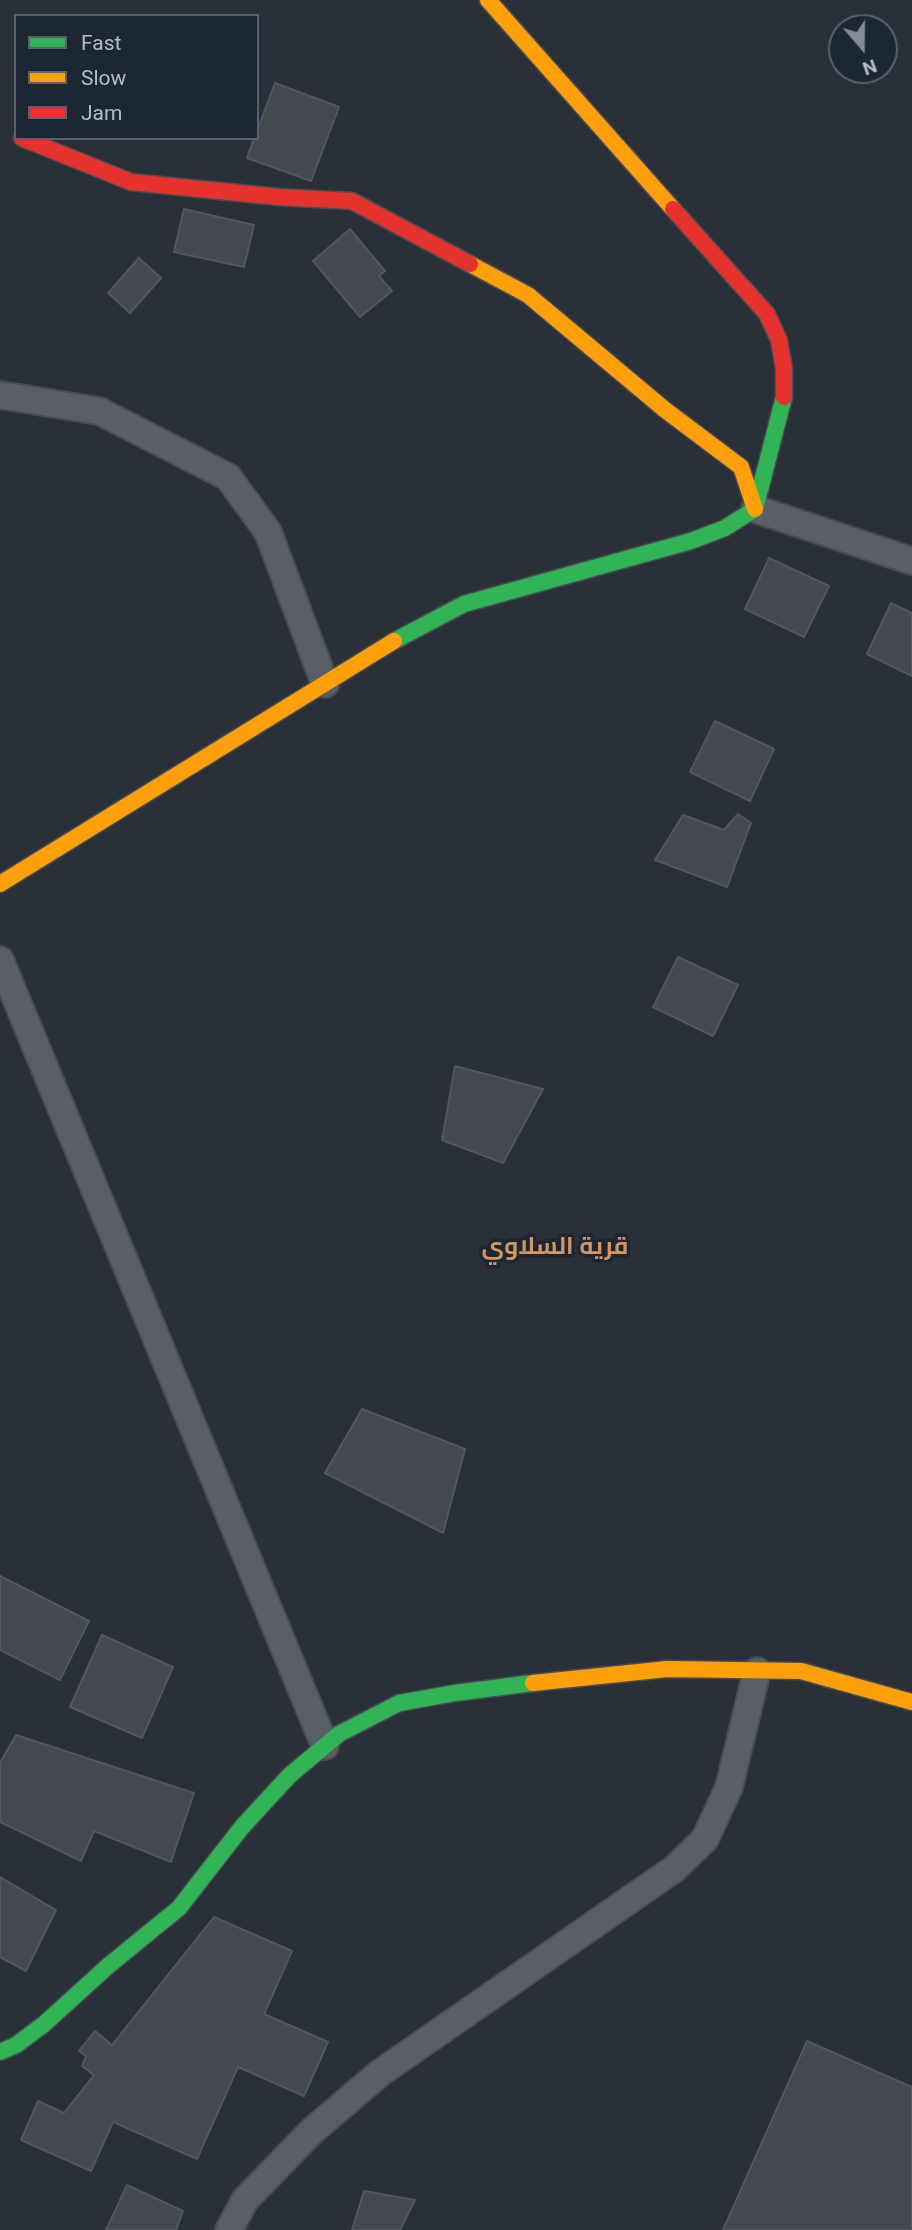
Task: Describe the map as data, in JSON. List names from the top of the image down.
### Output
{
  "districts": ["قرية السلاوي"],
  "legend": ["Fast", "Slow", "Jam"],
  "north": "bottom"
}
